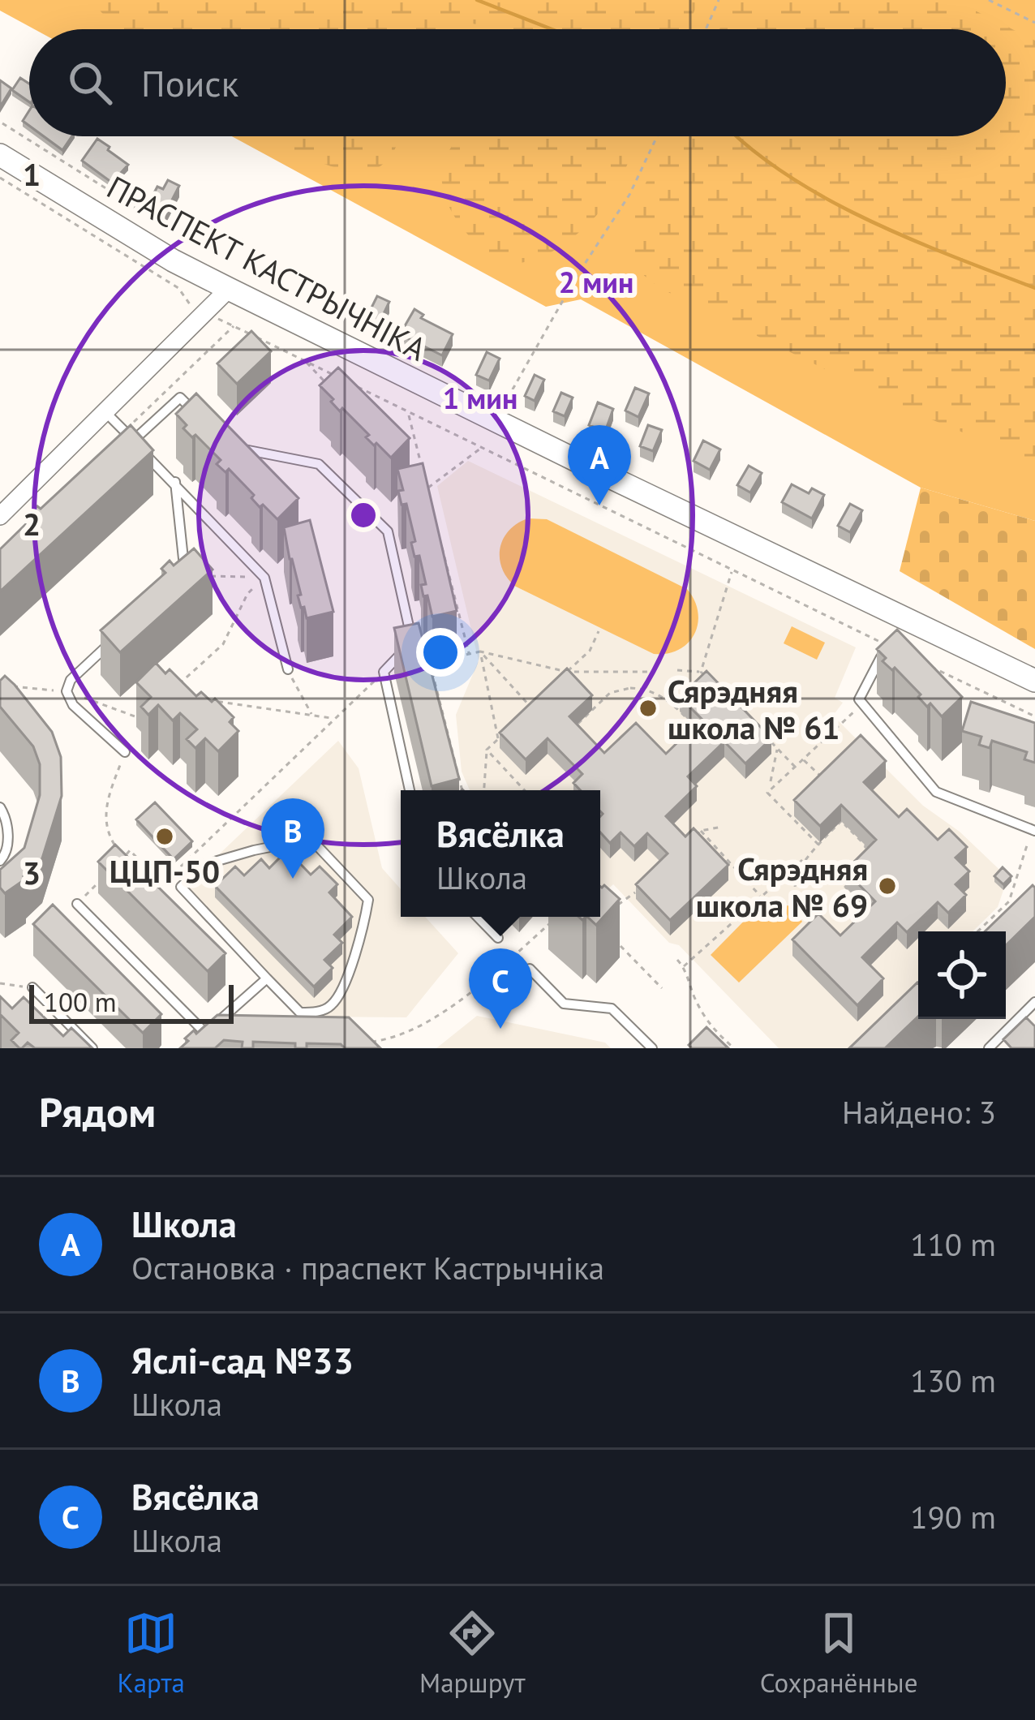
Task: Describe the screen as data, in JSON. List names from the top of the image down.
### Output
{
  "streets": {
    "main road": ["ПРАСПЕКТ КАСТРЫЧНІКА"]
  },
  "places": ["Сярэдняя школа № 61", "ЦЦП-50", "Сярэдняя школа № 69"],
  "scale_bar": "100 m",
  "page": {
    "search": "Поиск",
    "pins": ["A", "B", "C"],
    "popup": ["Вясёлка", "Школа"],
    "scale": "100 m",
    "heading": ["Рядом", "Найдено: 3"],
    "list": [
      {
        "mark": "A",
        "name": "Школа",
        "note": "Остановка · праспект Кастрычніка",
        "value": "110 m"
      },
      {
        "mark": "B",
        "name": "Яслі-сад №33",
        "note": "Школа",
        "value": "130 m"
      },
      {
        "mark": "C",
        "name": "Вясёлка",
        "note": "Школа",
        "value": "190 m"
      }
    ],
    "nav": ["Карта", "Маршрут", "Сохранённые"]
  },
  "grid": {
    "rows": ["1", "2", "3"]
  },
  "rings": ["2 мин", "1 мин"]
}
